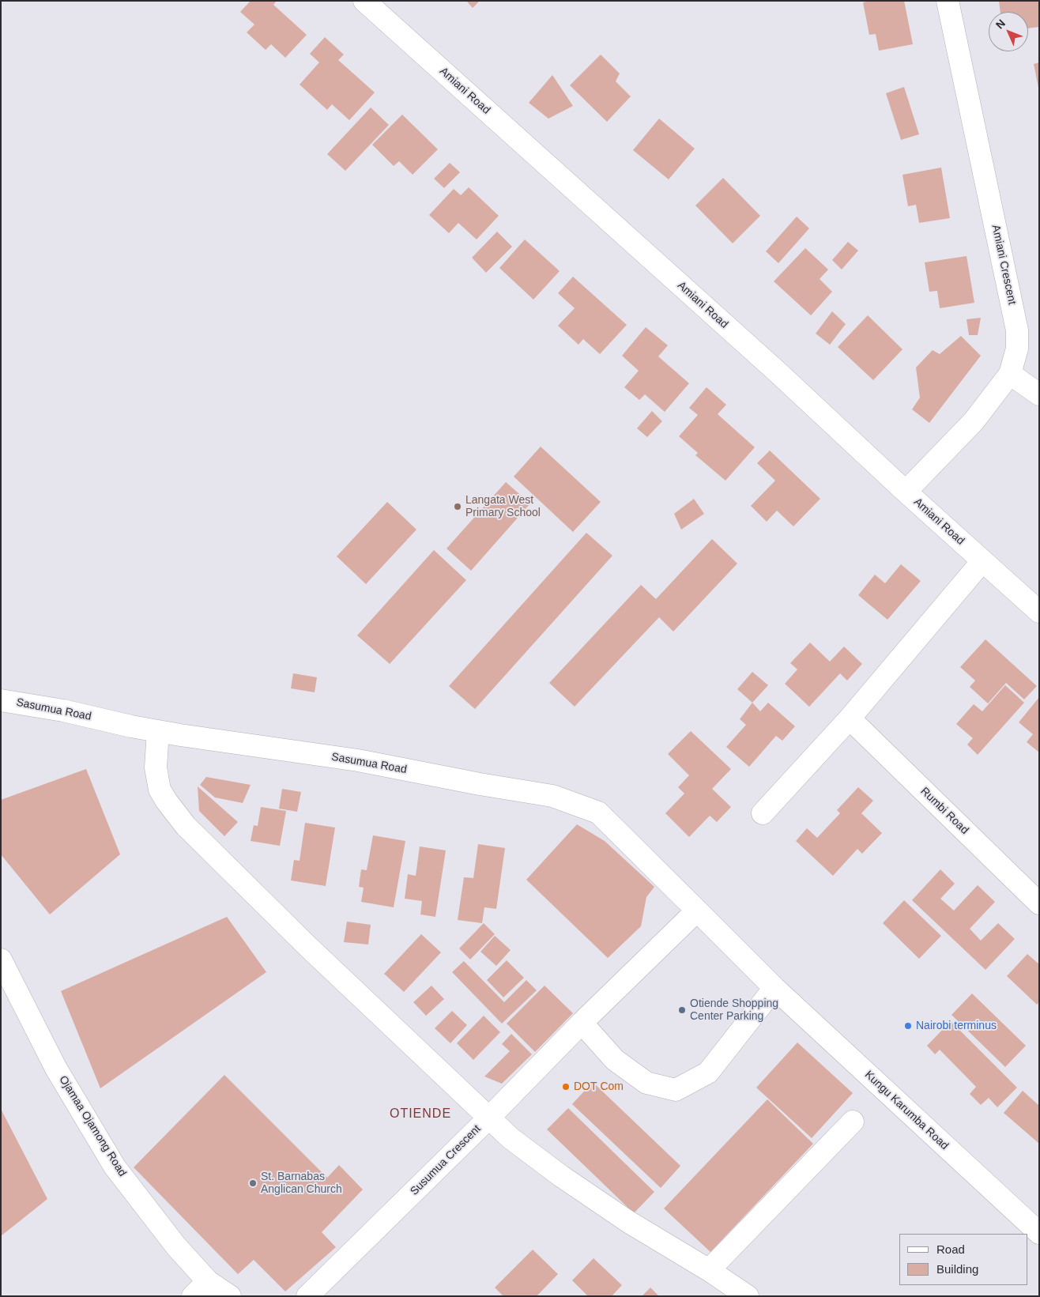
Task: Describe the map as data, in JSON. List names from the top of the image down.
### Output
{
  "streets": {
    "street": [
      "Amiani Road",
      "Amiani Crescent",
      "Sasumua Road",
      "Rumbi Road",
      "Kungu Karumba Road",
      "Ojamaa Ojamong Road",
      "Susumua Crescent"
    ]
  },
  "crossings": [
    ["Amiani Road", "Amiani Crescent"],
    ["Sasumua Road", "Kungu Karumba Road"],
    ["Sasumua Road", "Susumua Crescent"]
  ],
  "districts": ["OTIENDE"],
  "places": [
    "Langata West Primary School",
    "Otiende Shopping Center Parking",
    "Nairobi terminus",
    "DOT Com",
    "St. Barnabas Anglican Church"
  ],
  "legend": ["Road", "Building"],
  "north": "top left"
}
